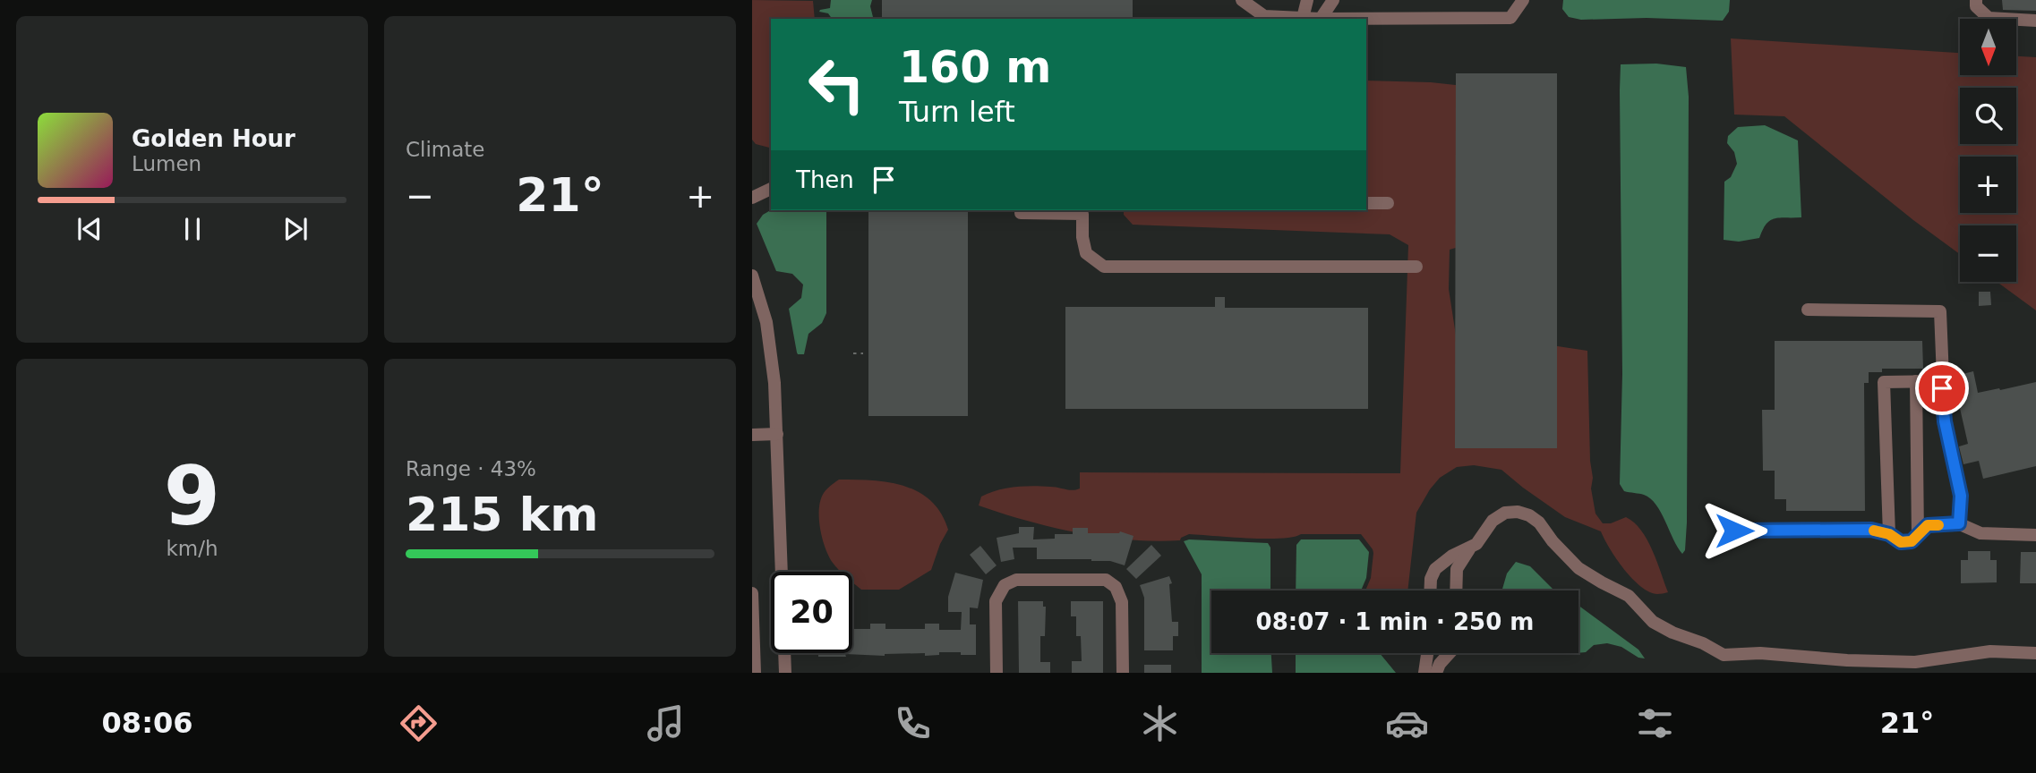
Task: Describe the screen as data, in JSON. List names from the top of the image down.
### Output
{
  "north": "bottom",
  "page": {
    "tile": [
      "Climate",
      ["9", "km/h"],
      ["Range · 43%", "215 km"]
    ],
    "map_buttons": ["+", "−"],
    "turn": ["160 m", "Turn left"],
    "song": ["Golden Hour", "Lumen"],
    "then": "Then",
    "heat": ["−", "21°", "+"],
    "limit": "20",
    "trip": "08:07 · 1 min · 250 m",
    "tabs": ["08:06", "21°"]
  }
}
